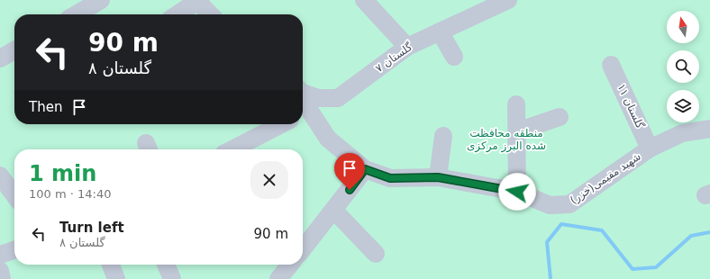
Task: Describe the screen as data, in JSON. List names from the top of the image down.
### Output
{
  "streets": {
    "street": ["گلستان ۷", "گلستان ۱۱", "شهید مقیمی(‌خزر)"]
  },
  "crossings": [
    ["گلستان ۱۱", "شهید مقیمی(‌خزر)"]
  ],
  "parks": ["منطقه محافظت شده البرز مرکزی"],
  "north": "top",
  "page": {
    "turn": ["90 m", "گلستان ۸"],
    "then": "Then",
    "heading": ["1 min", "100 m · 14:40"],
    "list": [
      {
        "name": "Turn left",
        "note": "گلستان ۸",
        "value": "90 m"
      }
    ]
  }
}
